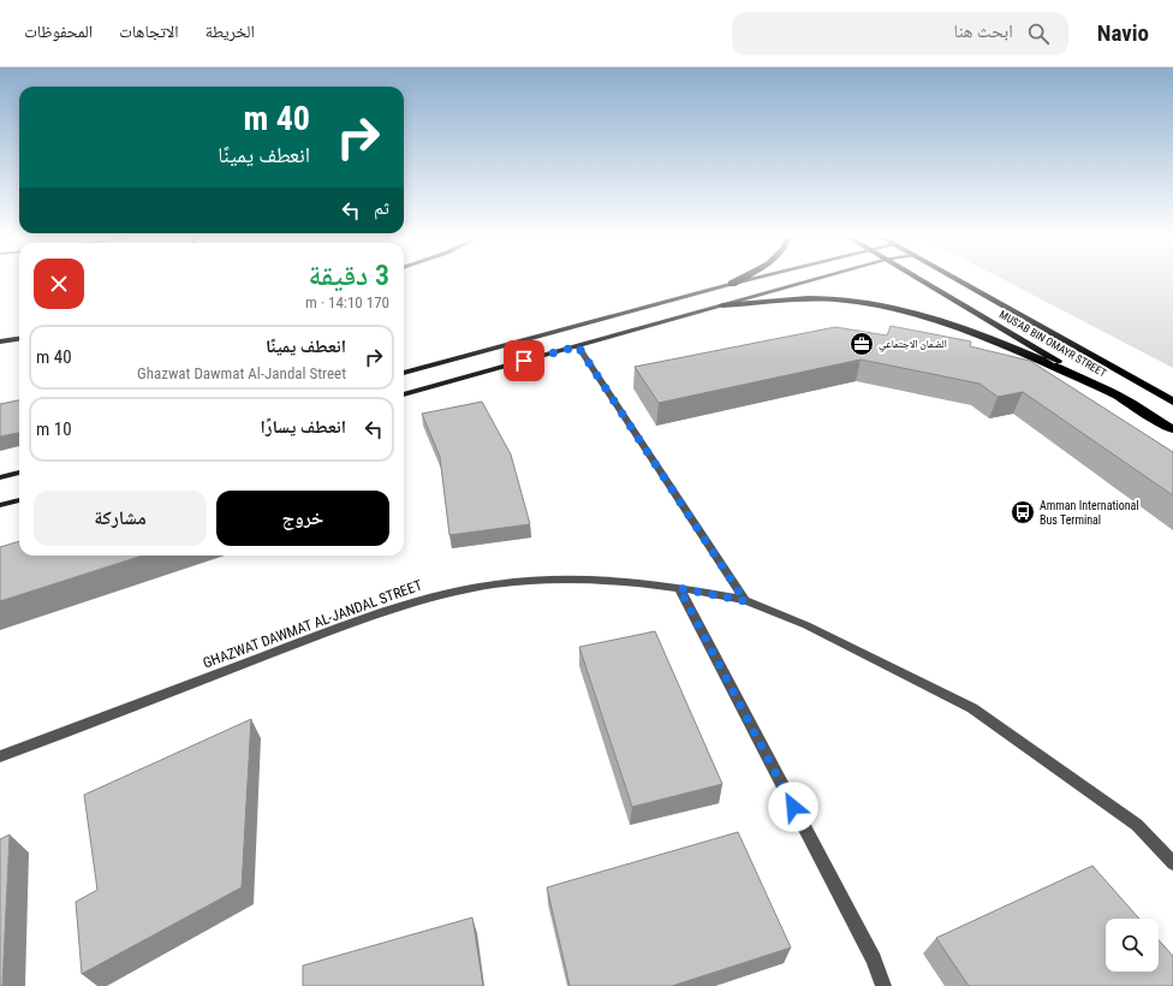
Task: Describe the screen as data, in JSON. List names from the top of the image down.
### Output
{
  "streets": {
    "highway": ["MUS'AB BIN OMAYR STREET"],
    "street": ["GHAZWAT DAWMAT AL-JANDAL STREET"]
  },
  "places": {
    "office": ["الضمان الاجتماعي"],
    "bus stop": ["Amman International Bus Terminal"]
  },
  "page": {
    "header": "Navio",
    "search": "ابحث هنا",
    "nav": ["الخريطة", "الاتجاهات", "المحفوظات"],
    "turn": ["40 m", "انعطف يمينًا"],
    "then": "ثم",
    "heading": ["3 دقيقة", "170 m · 14:10"],
    "list": [
      {
        "name": "انعطف يمينًا",
        "note": "Ghazwat Dawmat Al-Jandal Street",
        "value": "40 m"
      },
      {
        "name": "انعطف يسارًا",
        "value": "10 m"
      }
    ],
    "buttons": ["خروج", "مشاركة"]
  }
}
